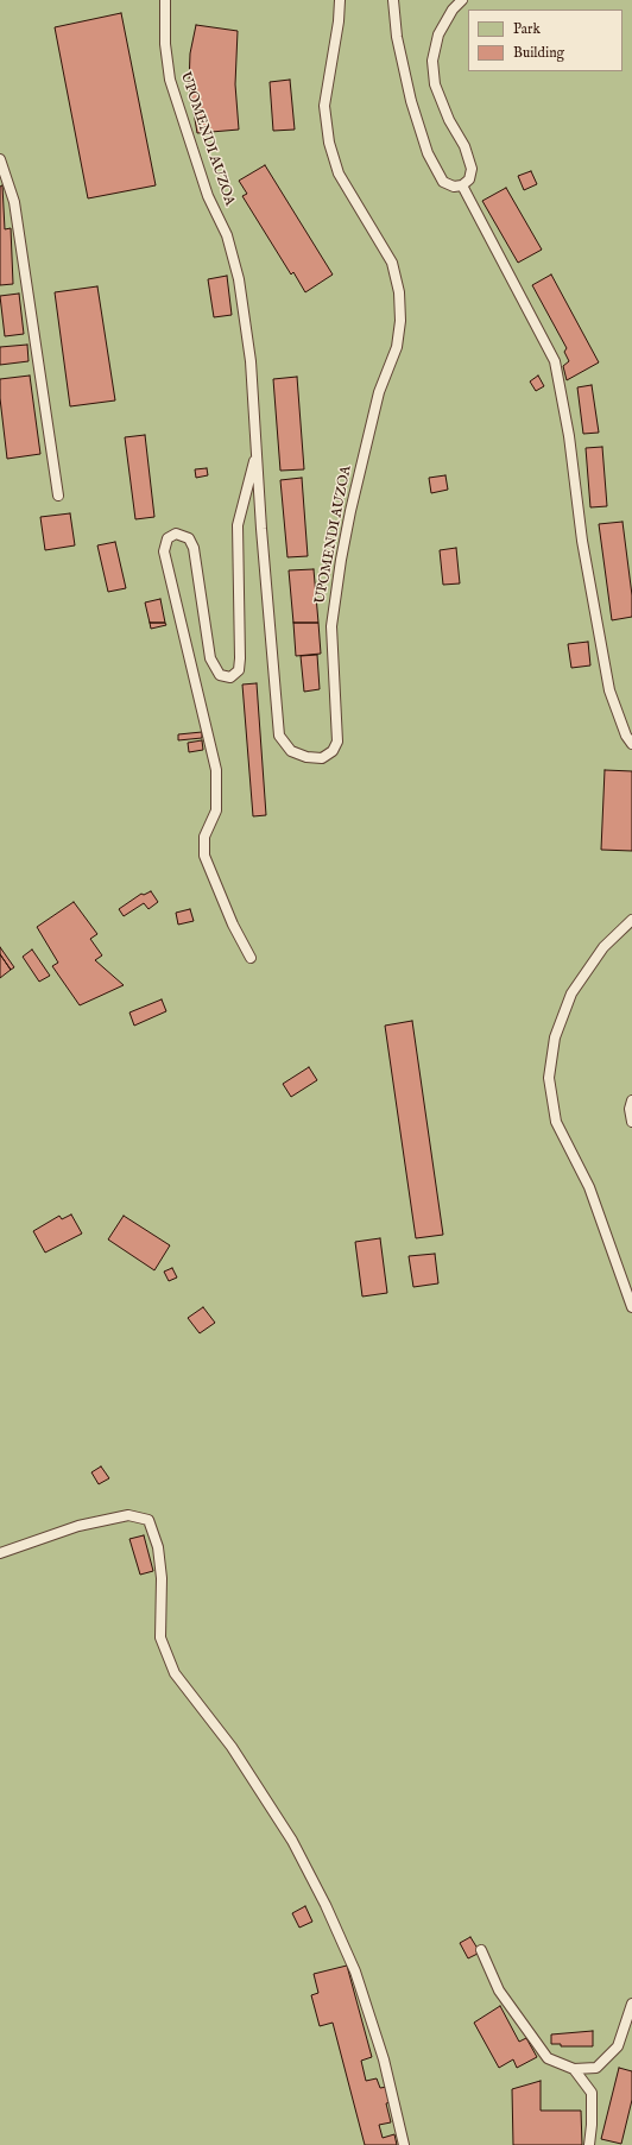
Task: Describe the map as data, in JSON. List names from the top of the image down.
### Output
{
  "streets": {
    "lane": ["UPOMENDI AUZOA"]
  },
  "legend": ["Park", "Building"]
}
